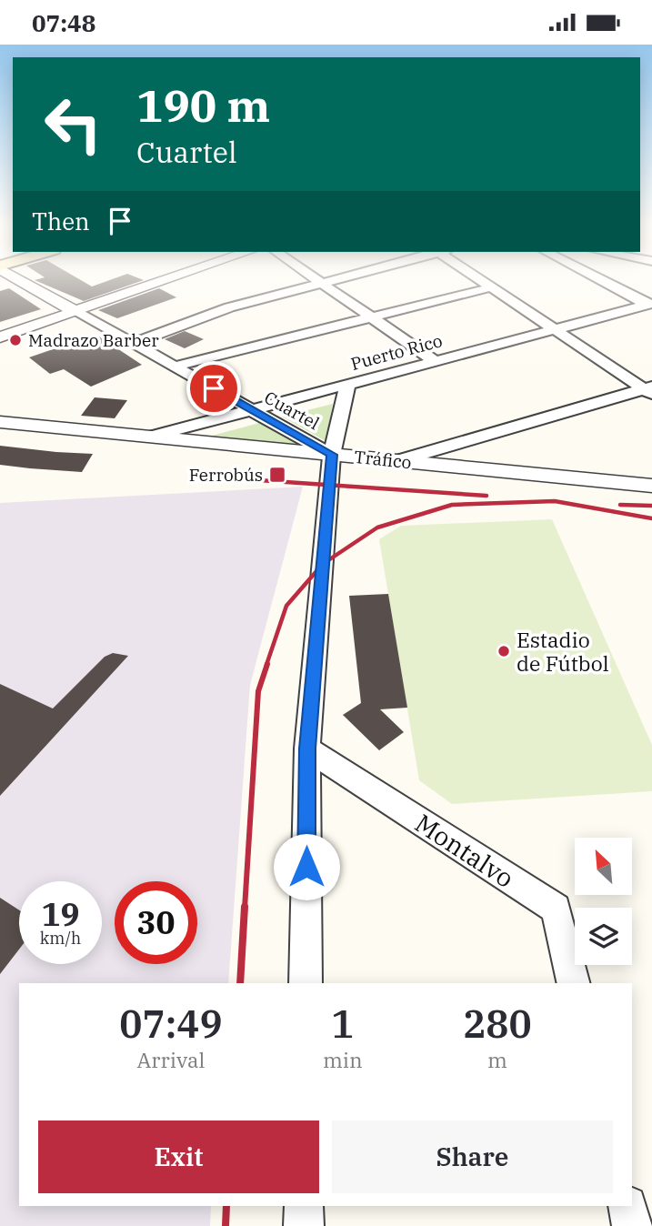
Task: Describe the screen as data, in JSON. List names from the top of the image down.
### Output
{
  "streets": {
    "street": [
      "Puerto Rico",
      "Cuartel",
      "Tráfico",
      "Montalvo"
    ]
  },
  "crossings": [
    ["Puerto Rico", "Cuartel"],
    ["Puerto Rico", "Tráfico"],
    ["Cuartel", "Tráfico"]
  ],
  "places": {
    "other": ["Madrazo Barber", "Estadio de Fútbol"],
    "transit": ["Ferrobús"]
  },
  "north": "top left",
  "page": {
    "status": "07:48",
    "turn": ["190 m", "Cuartel"],
    "then": "Then",
    "speed": "19 km/h",
    "limit": "30",
    "eta": [
      "07:49",
      "Arrival",
      "1",
      "min",
      "280",
      "m"
    ],
    "buttons": ["Exit", "Share"]
  }
}
